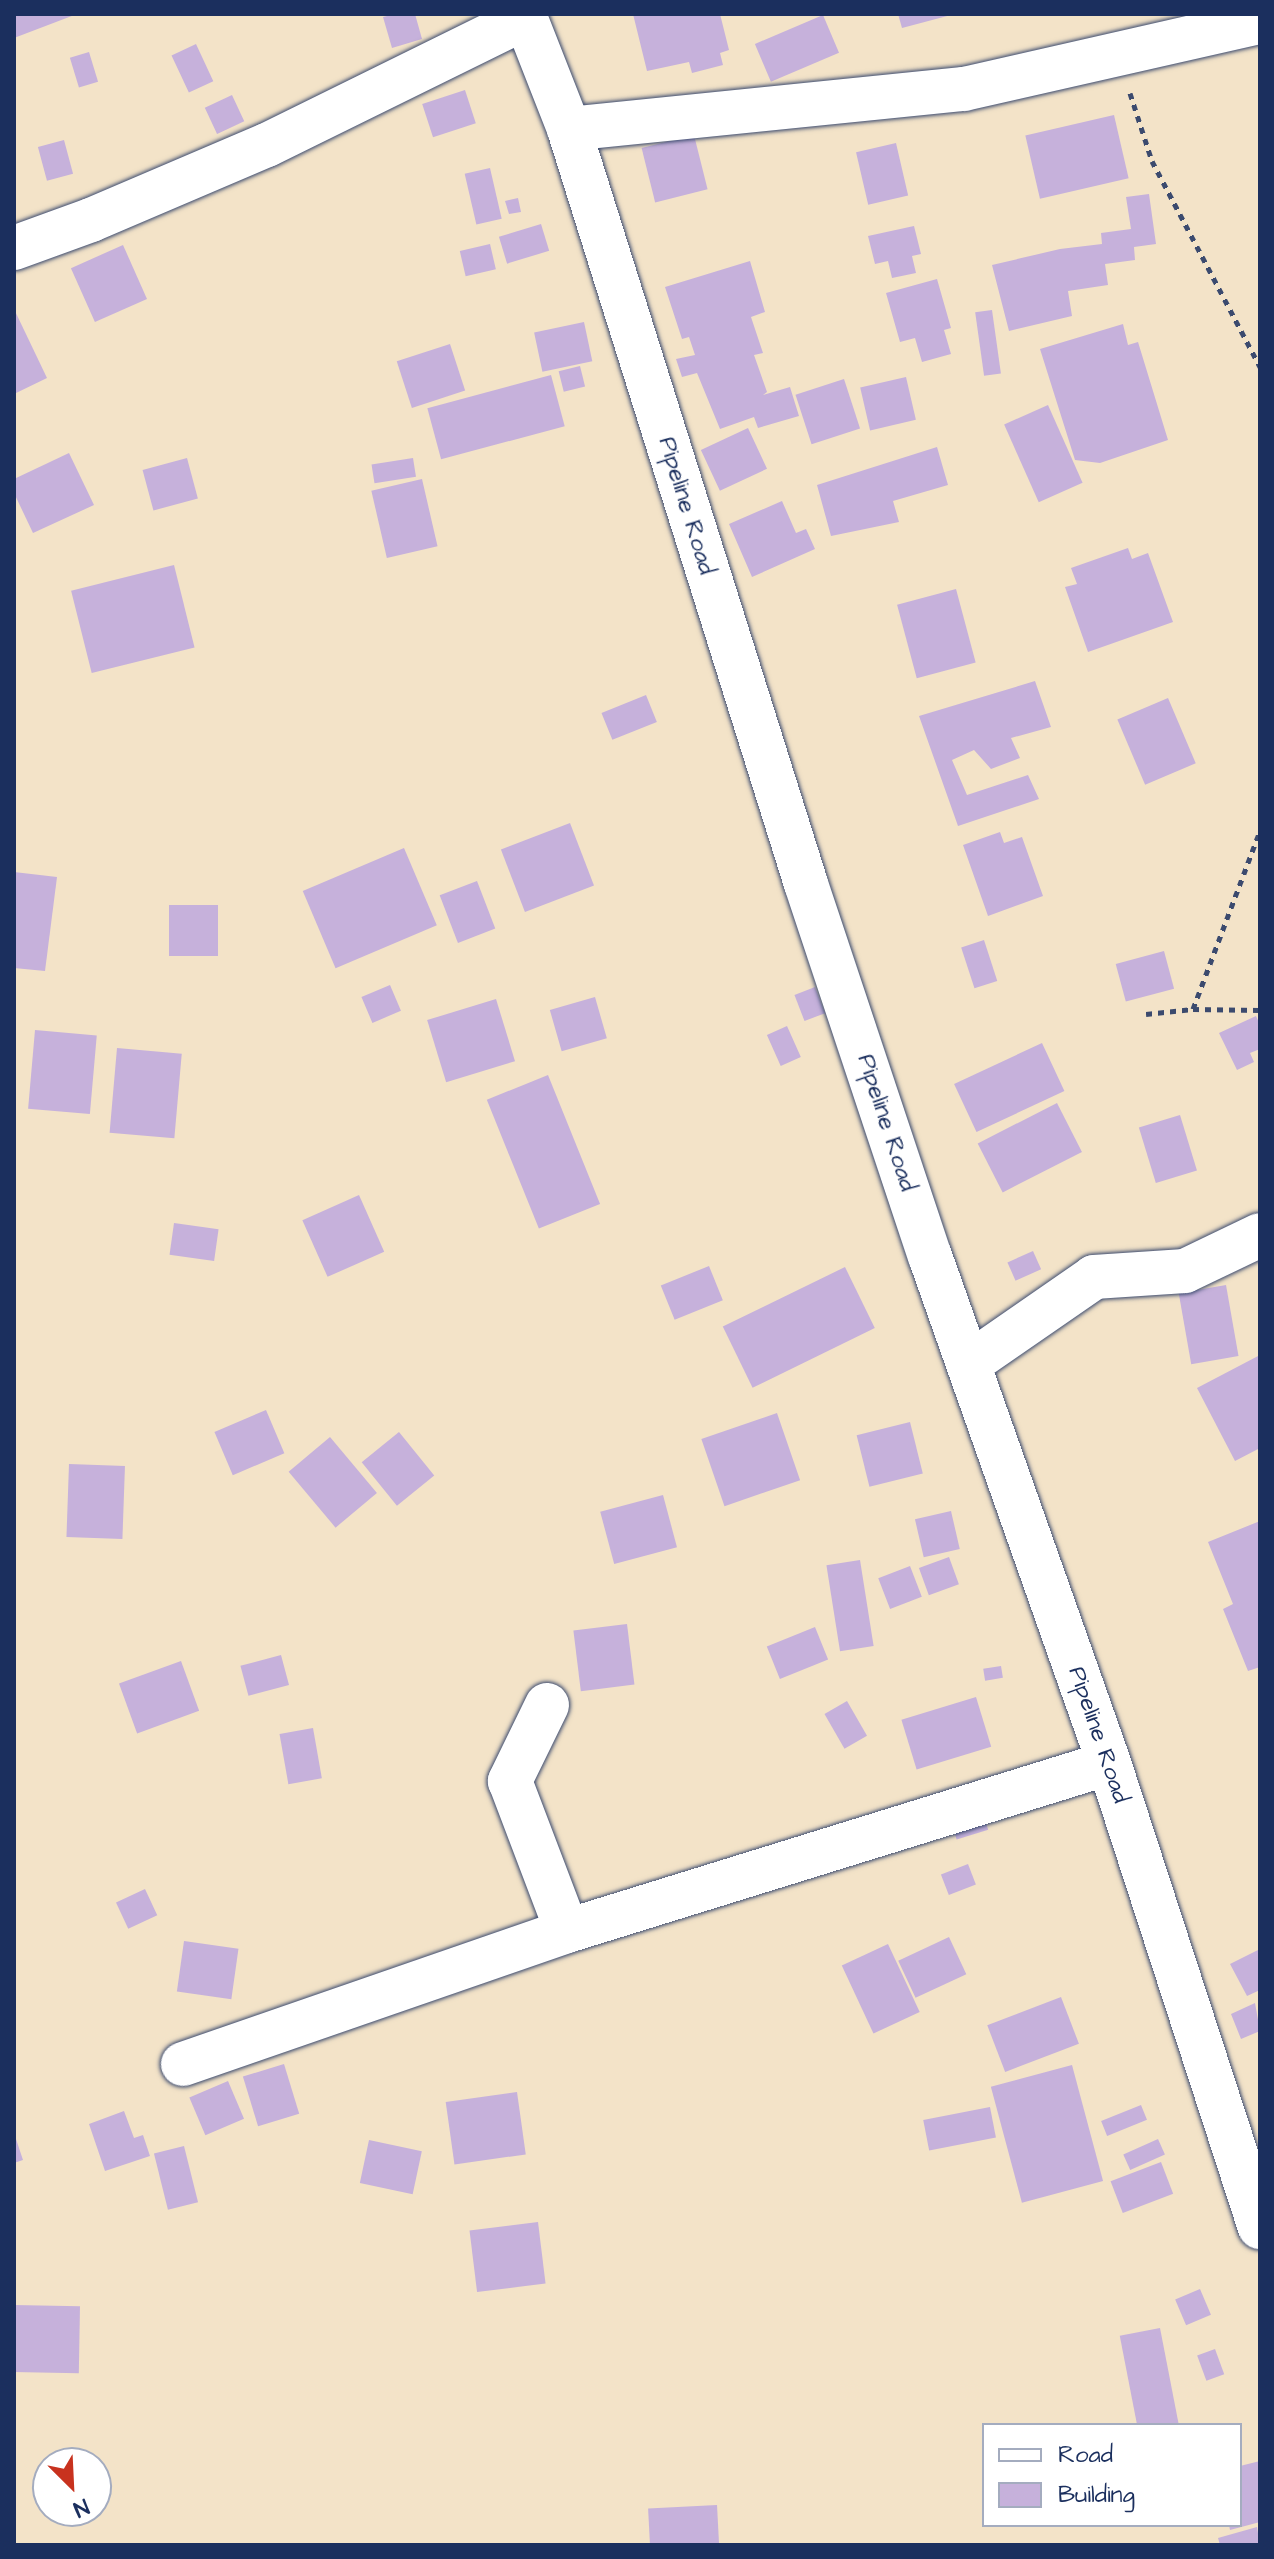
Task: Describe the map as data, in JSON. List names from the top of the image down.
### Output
{
  "streets": {
    "street": ["Pipeline Road"]
  },
  "legend": ["Road", "Building"],
  "north": "bottom right"
}
